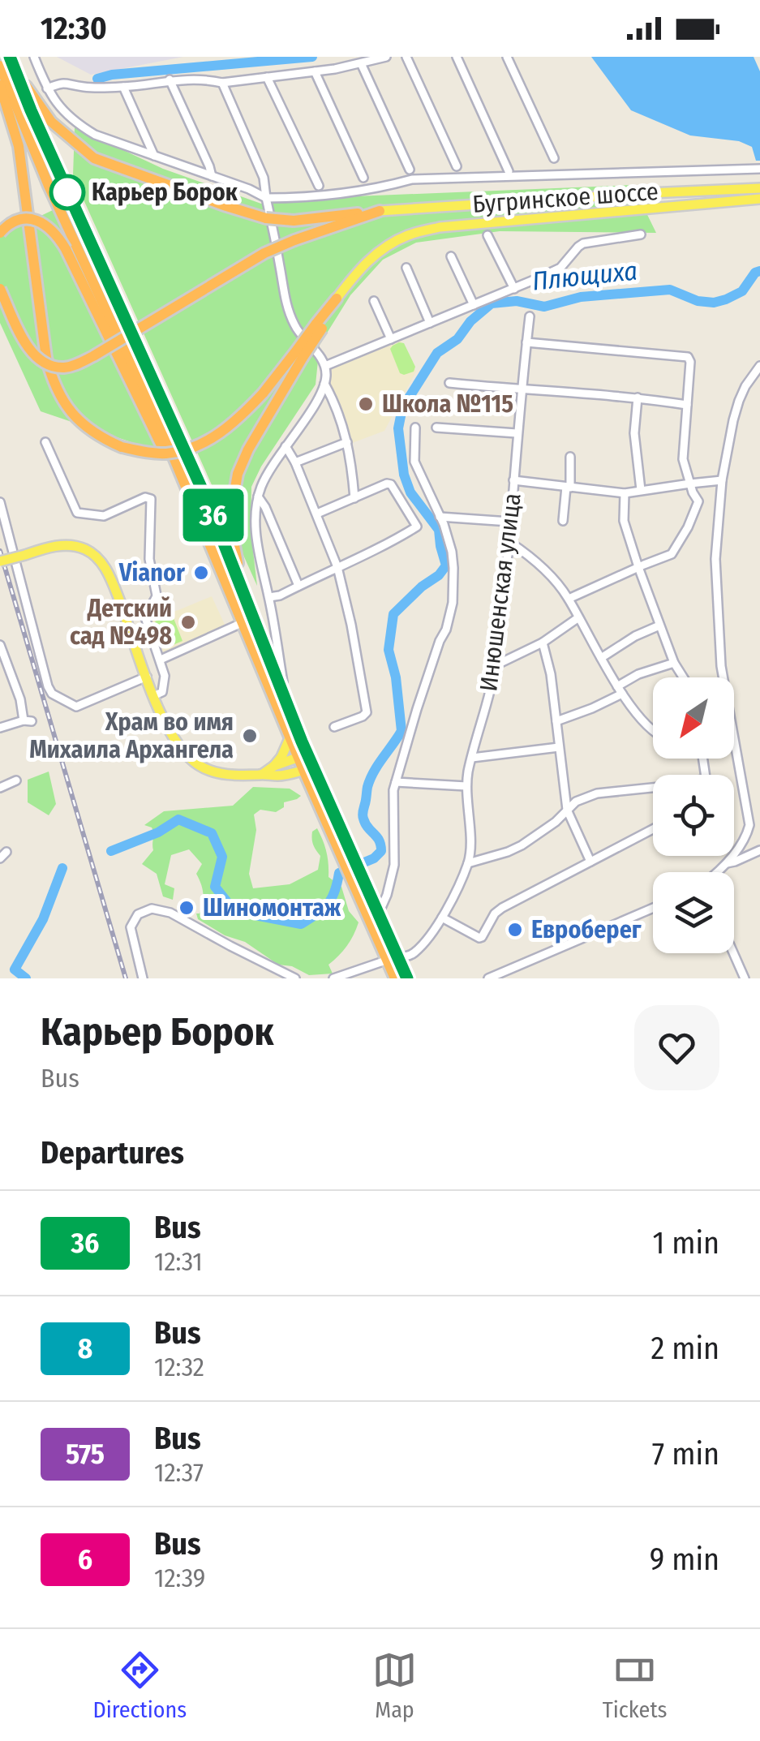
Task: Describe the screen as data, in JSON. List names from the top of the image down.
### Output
{
  "streets": {
    "main road": ["Бугринское шоссе"],
    "street": ["Инюшенская улица"]
  },
  "water": ["Плющиха"],
  "places": [
    "Карьер Борок",
    "Школа №115",
    "Vianor",
    "Детский сад №498",
    "Храм во имя Михаила Архангела",
    "Шиномонтаж",
    "Евроберег"
  ],
  "lines": ["bus line 36"],
  "north": "bottom left",
  "page": {
    "status": "12:30",
    "on_map": "36",
    "heading": [
      ["Карьер Борок", "Bus"],
      "Departures"
    ],
    "list": [
      {
        "mark": "36",
        "name": "Bus",
        "note": "12:31",
        "value": "1 min"
      },
      {
        "mark": "8",
        "name": "Bus",
        "note": "12:32",
        "value": "2 min"
      },
      {
        "mark": "575",
        "name": "Bus",
        "note": "12:37",
        "value": "7 min"
      },
      {
        "mark": "6",
        "name": "Bus",
        "note": "12:39",
        "value": "9 min"
      }
    ],
    "tabs": ["Directions", "Map", "Tickets"]
  }
}
